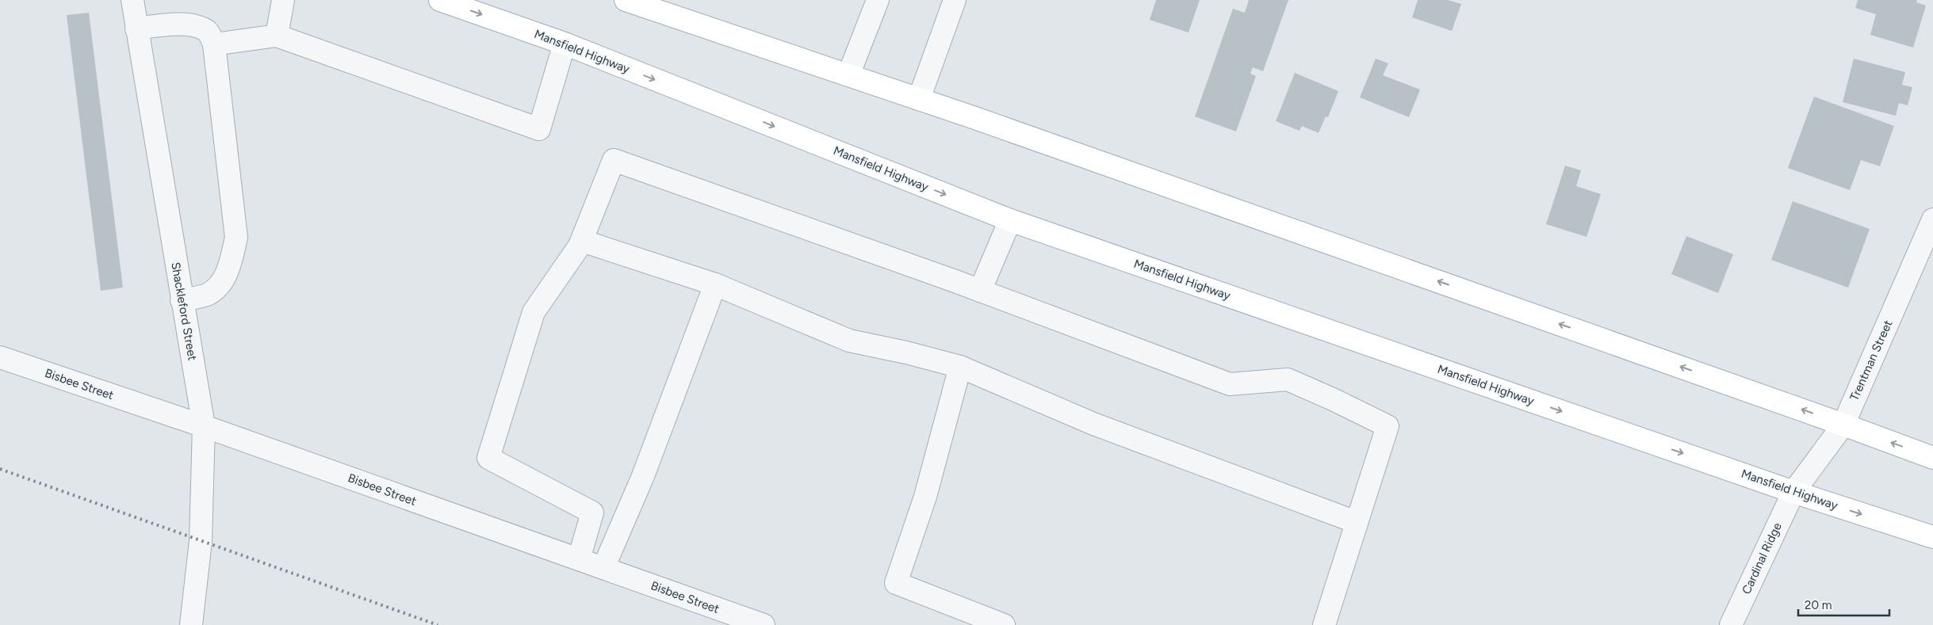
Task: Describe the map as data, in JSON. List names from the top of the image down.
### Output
{
  "streets": {
    "main road": ["Mansfield Highway"],
    "street": [
      "Shackleford Street",
      "Trentman Street",
      "Bisbee Street",
      "Cardinal Ridge"
    ]
  },
  "crossings": [
    ["Mansfield Highway", "Trentman Street"],
    ["Mansfield Highway", "Cardinal Ridge"],
    ["Shackleford Street", "Bisbee Street"],
    ["Trentman Street", "Cardinal Ridge"]
  ],
  "scale_bar": "20 m"
}
